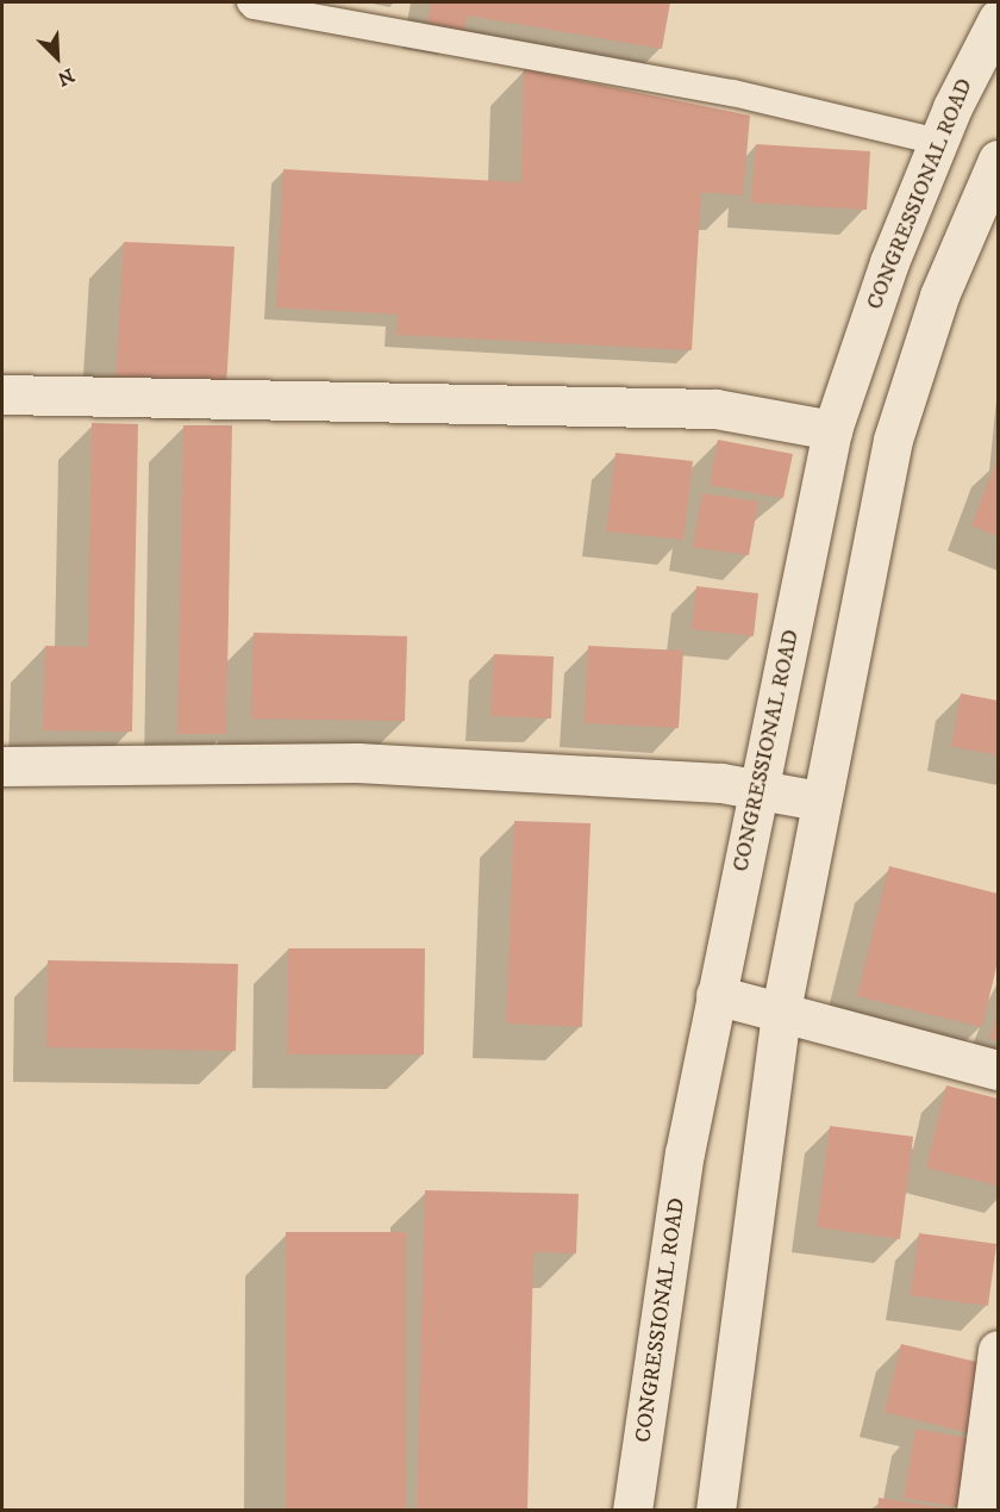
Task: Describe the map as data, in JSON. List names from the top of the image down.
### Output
{
  "streets": {
    "main road": ["CONGRESSIONAL ROAD"]
  },
  "north": "bottom right"
}
